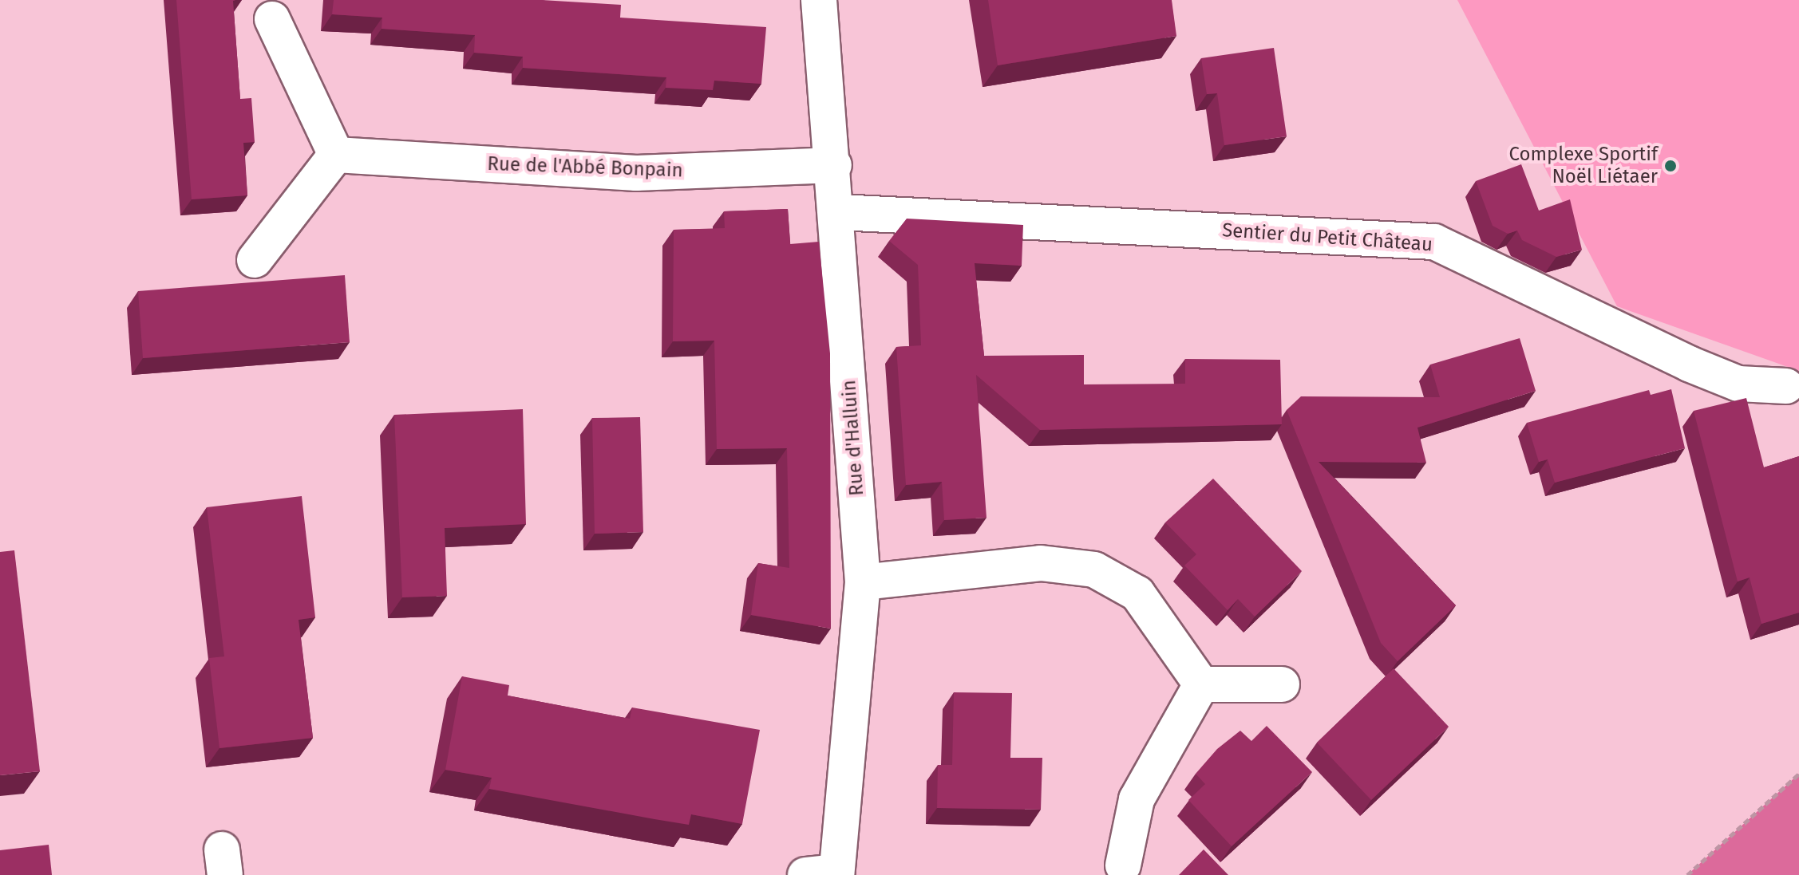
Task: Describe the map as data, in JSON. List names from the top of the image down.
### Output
{
  "streets": {
    "street": ["Rue de l'Abbé Bonpain", "Sentier du Petit Château", "Rue d'Halluin"]
  },
  "crossings": [
    ["Rue de l'Abbé Bonpain", "Rue d'Halluin"],
    ["Sentier du Petit Château", "Rue d'Halluin"]
  ],
  "places": ["Complexe Sportif Noël Liétaer"]
}
